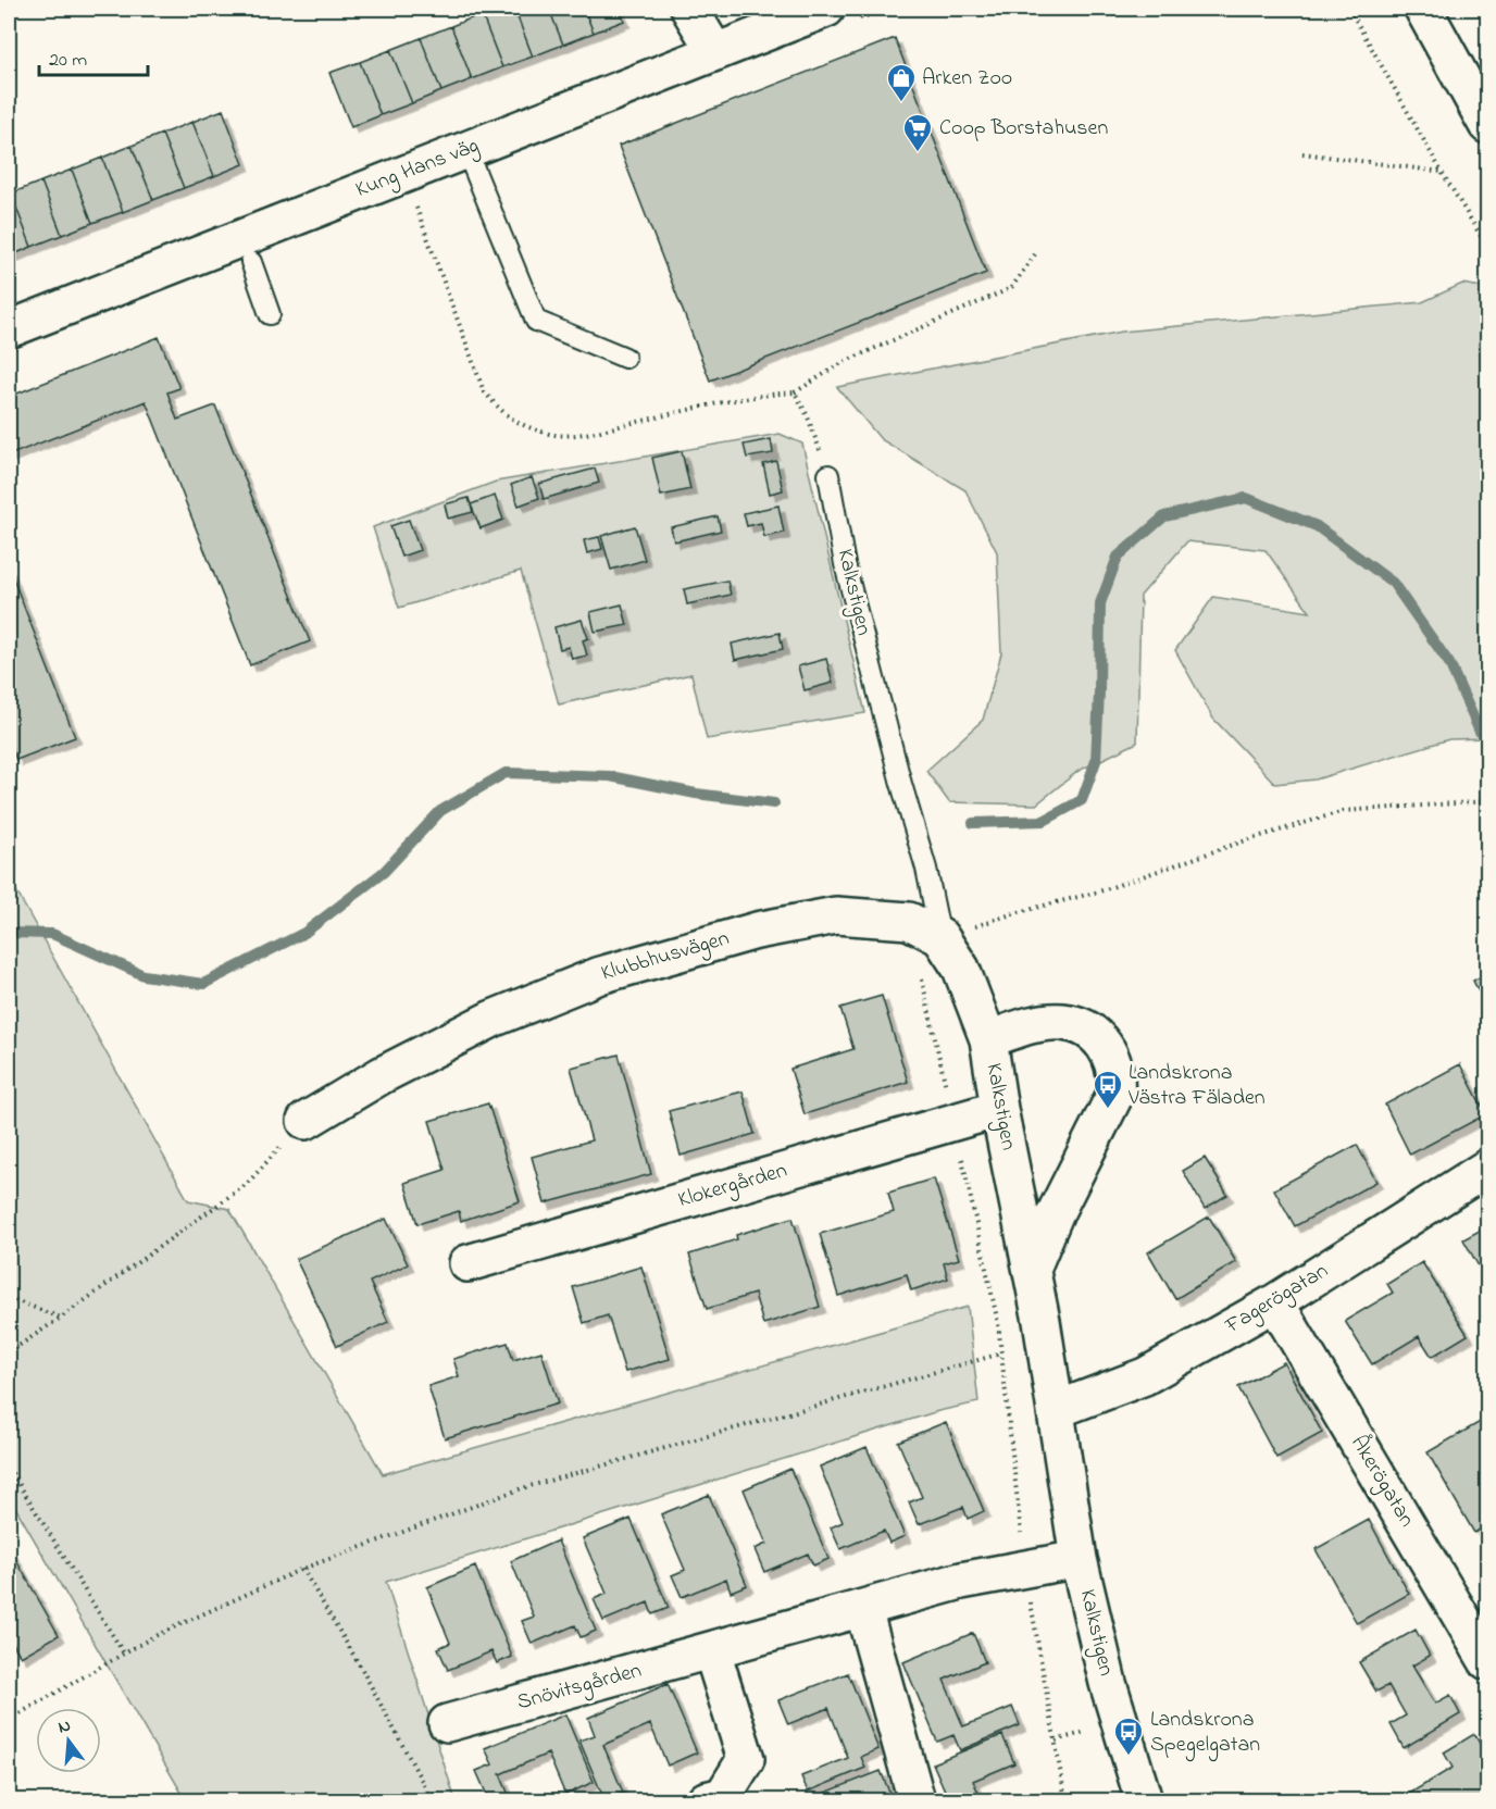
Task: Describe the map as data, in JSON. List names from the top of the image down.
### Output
{
  "streets": {
    "street": [
      "Kung Hans väg",
      "Kalkstigen",
      "Klubbhusvägen",
      "Klokergården",
      "Fagerögatan",
      "Åkerögatan",
      "Snövitsgården"
    ]
  },
  "crossings": [
    ["Kalkstigen", "Klubbhusvägen"],
    ["Kalkstigen", "Klokergården"],
    ["Kalkstigen", "Fagerögatan"],
    ["Kalkstigen", "Snövitsgården"],
    ["Fagerögatan", "Åkerögatan"]
  ],
  "places": {
    "shop": ["Arken Zoo"],
    "supermarket": ["Coop Borstahusen"],
    "bus stop": ["Landskrona Västra Fäladen", "Landskrona Spegelgatan"]
  },
  "scale_bar": "20 m",
  "north": "top"
}
